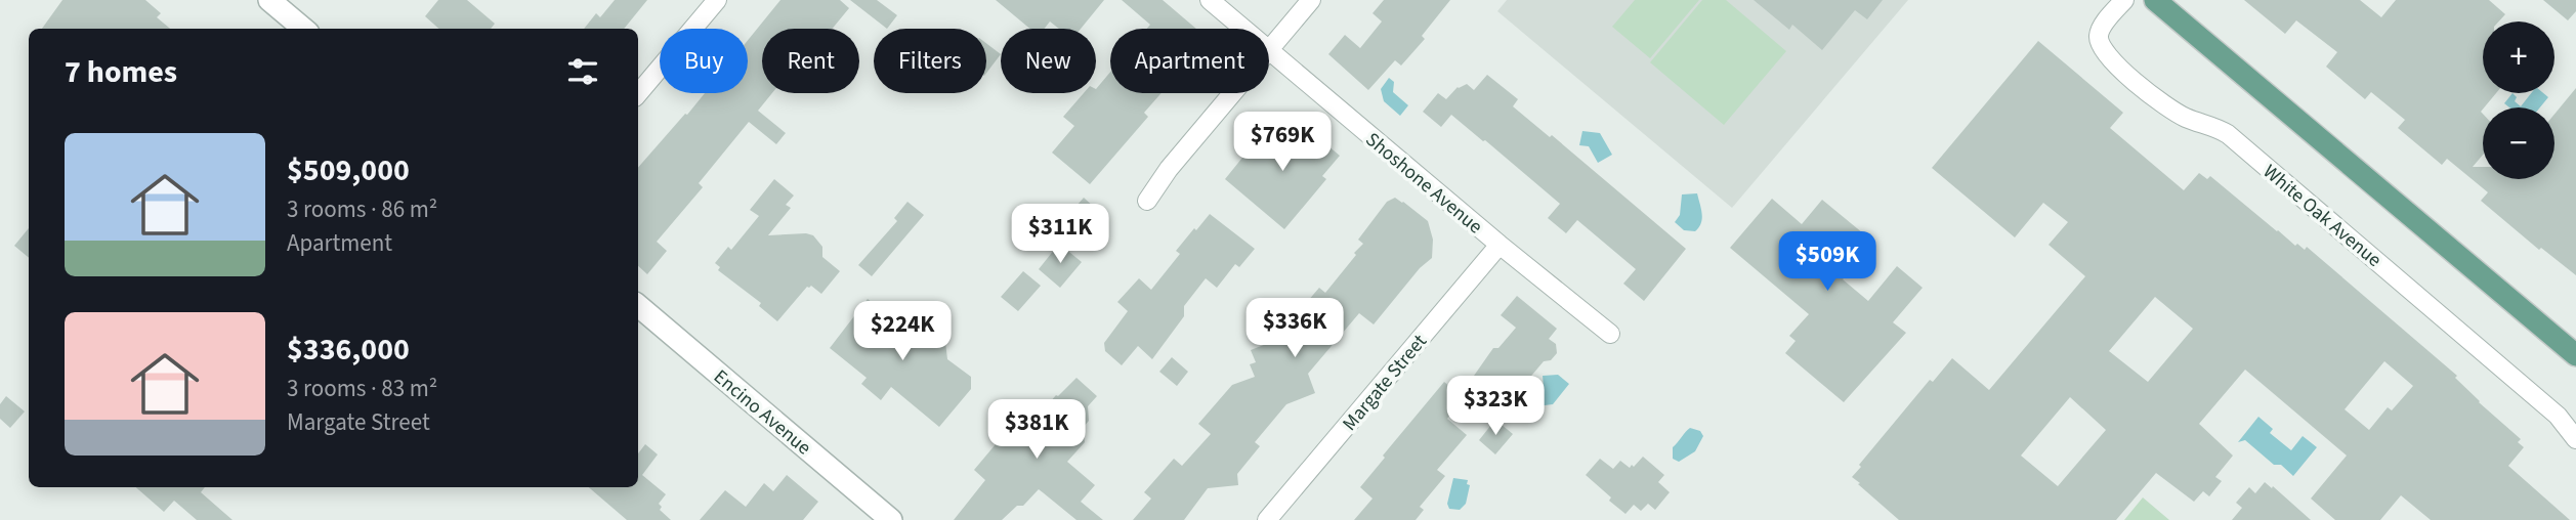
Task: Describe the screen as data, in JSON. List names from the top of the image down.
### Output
{
  "streets": {
    "street": [
      "Shoshone Avenue",
      "White Oak Avenue",
      "Margate Street",
      "Encino Avenue"
    ]
  },
  "crossings": [
    ["Shoshone Avenue", "Margate Street"]
  ],
  "page": {
    "map_buttons": ["+", "−"],
    "chip": [
      "Buy",
      "Rent",
      "Filters",
      "New",
      "Apartment"
    ],
    "heading": "7 homes",
    "price": [
      "$769K",
      "$311K",
      "$509K",
      "$336K",
      "$224K",
      "$323K",
      "$381K"
    ],
    "list": [
      {
        "name": "$509,000",
        "note": "3 rooms · 86 m² · Apartment"
      },
      {
        "name": "$336,000",
        "note": "3 rooms · 83 m² · Margate Street"
      }
    ]
  }
}
